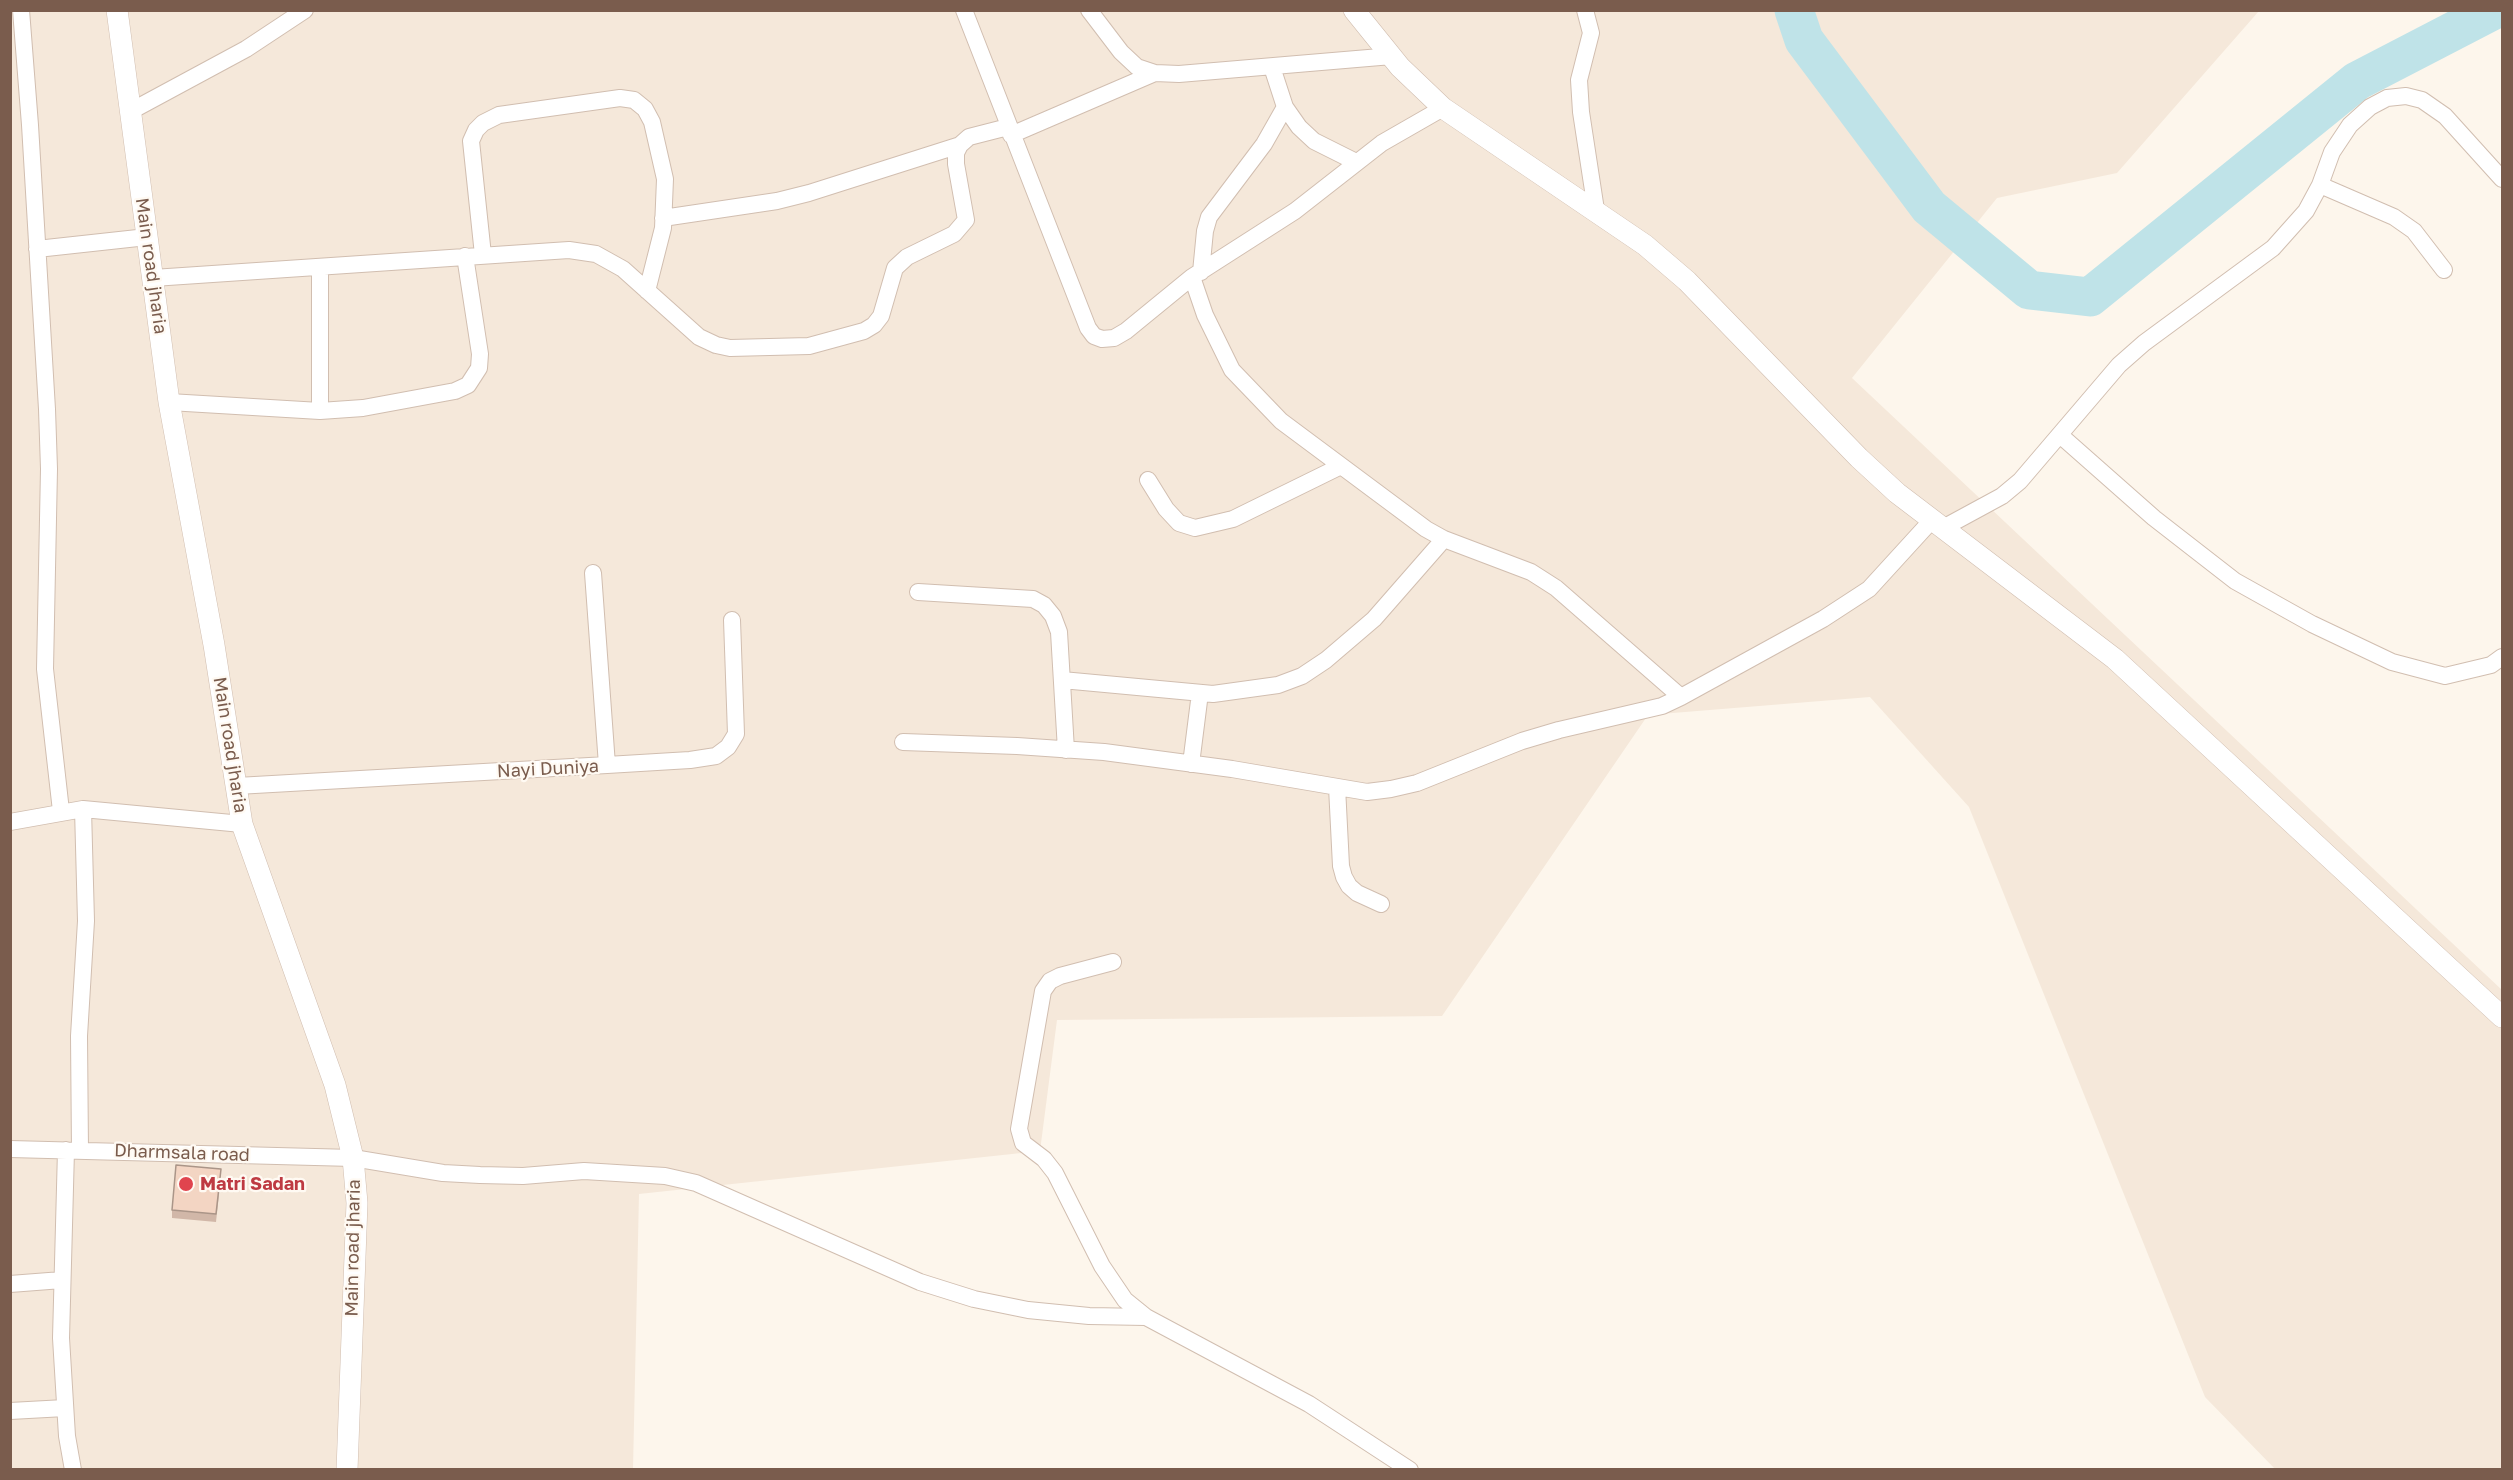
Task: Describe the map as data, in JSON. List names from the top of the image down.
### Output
{
  "streets": {
    "street": ["Main road jharia", "Nayi Duniya", "Dharmsala road"]
  },
  "crossings": [
    ["Main road jharia", "Nayi Duniya"],
    ["Main road jharia", "Dharmsala road"]
  ],
  "places": ["Matri Sadan"]
}
